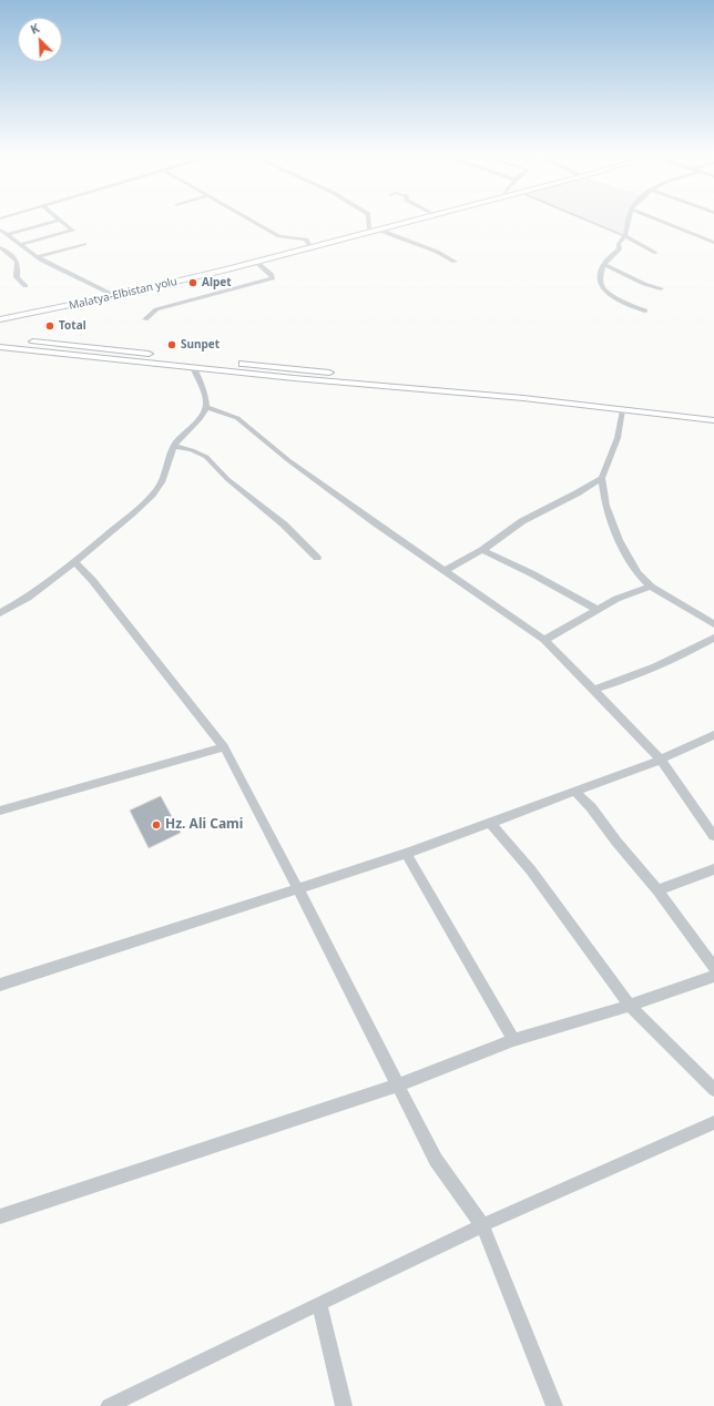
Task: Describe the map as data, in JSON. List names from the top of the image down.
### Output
{
  "streets": {
    "main road": ["Malatya-Elbistan yolu"]
  },
  "places": [
    "Alpet",
    "Total",
    "Sunpet",
    "Hz. Ali Cami"
  ],
  "north": "top left"
}
